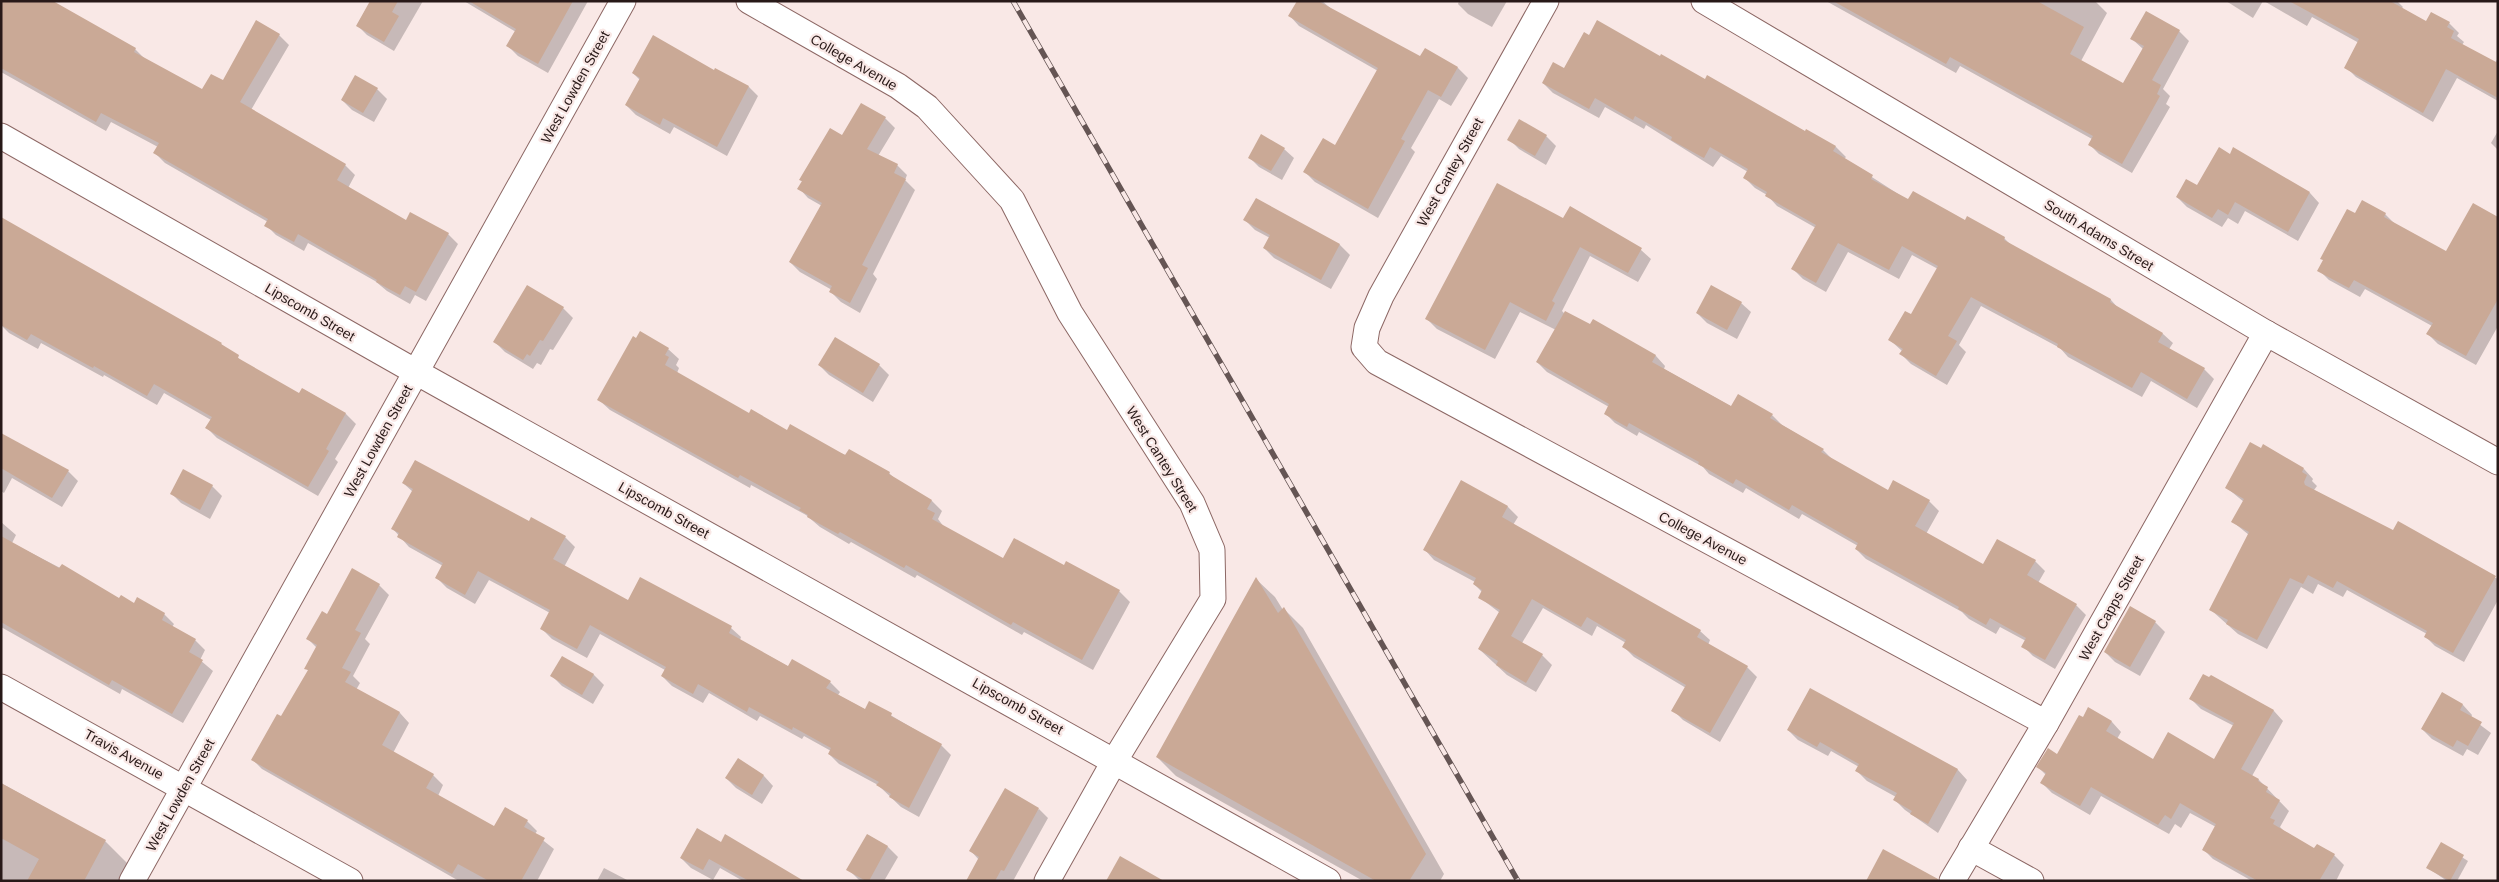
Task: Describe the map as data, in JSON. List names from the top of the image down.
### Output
{
  "streets": {
    "street": [
      "College Avenue",
      "West Lowden Street",
      "West Cantey Street",
      "South Adams Street",
      "Lipscomb Street",
      "West Capps Street",
      "Travis Avenue"
    ]
  },
  "crossings": [
    ["College Avenue", "West Cantey Street"],
    ["College Avenue", "West Capps Street"],
    ["West Lowden Street", "Lipscomb Street"],
    ["West Lowden Street", "Travis Avenue"],
    ["West Cantey Street", "Lipscomb Street"],
    ["South Adams Street", "West Capps Street"]
  ]
}
